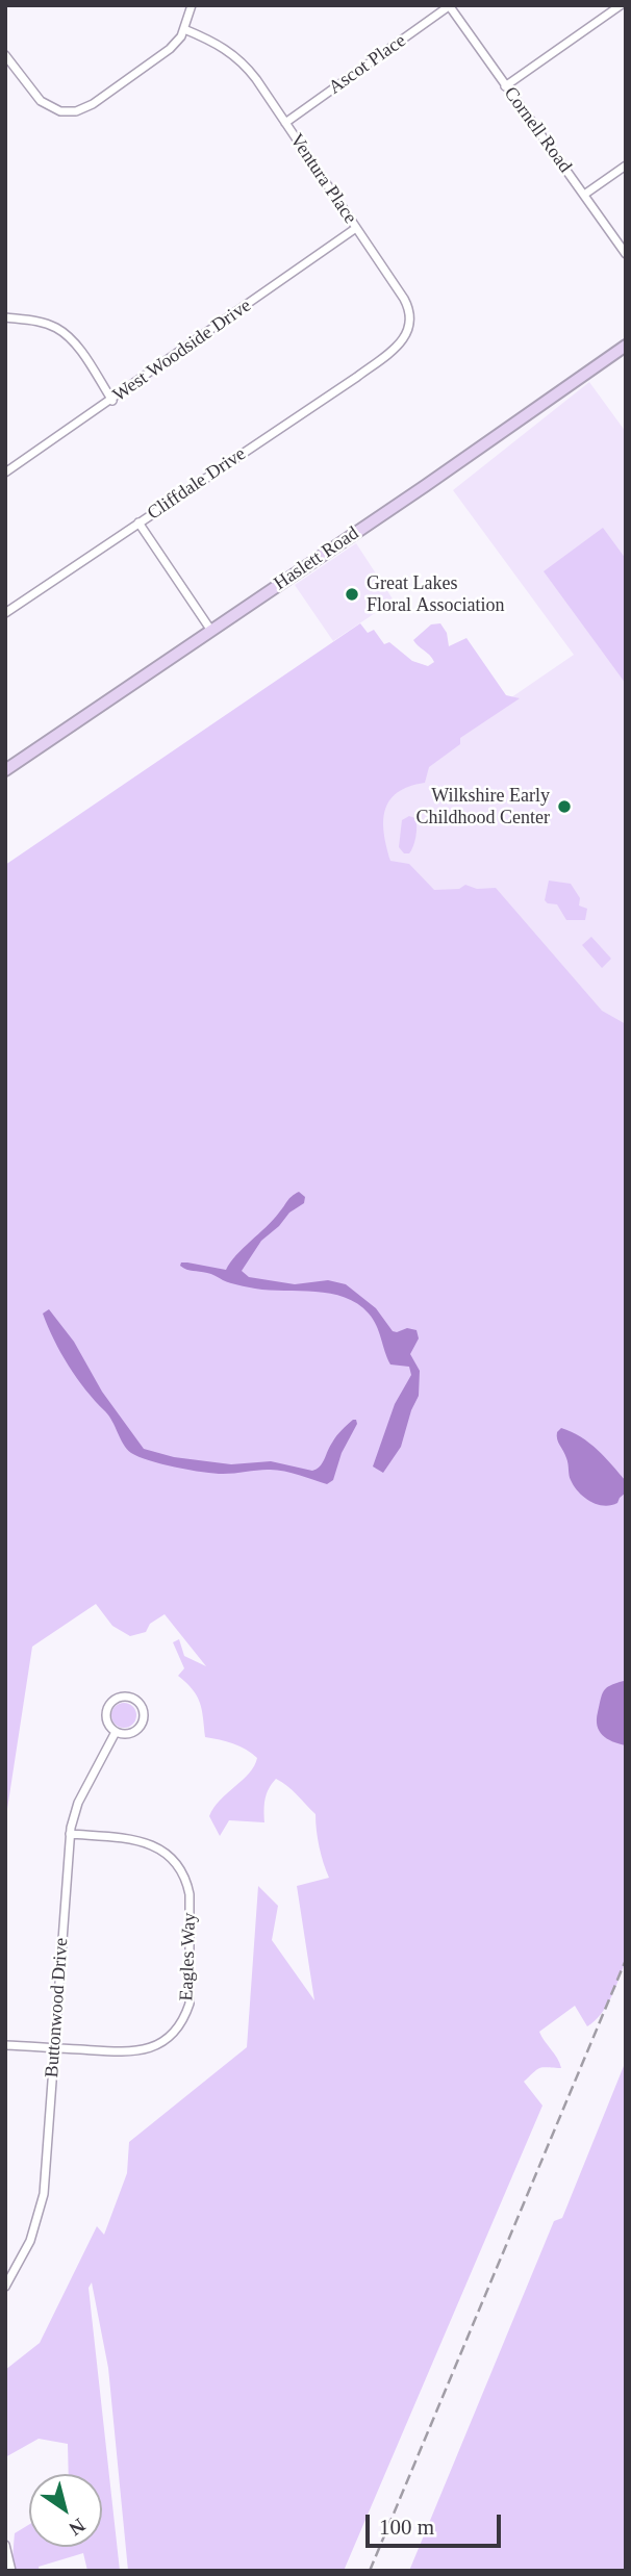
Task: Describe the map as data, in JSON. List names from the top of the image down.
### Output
{
  "streets": {
    "street": [
      "Ascot Place",
      "Cornell Road",
      "Ventura Place",
      "West Woodside Drive",
      "Cliffdale Drive",
      "Haslett Road",
      "Eagles Way",
      "Buttonwood Drive"
    ]
  },
  "crossings": [
    ["Ascot Place", "Cornell Road"],
    ["Ascot Place", "Ventura Place"],
    ["Ventura Place", "West Woodside Drive"],
    ["Ventura Place", "Cliffdale Drive"],
    ["Eagles Way", "Buttonwood Drive"]
  ],
  "places": ["Great Lakes Floral Association", "Wilkshire Early Childhood Center"],
  "scale_bar": "100 m",
  "north": "bottom right"
}
